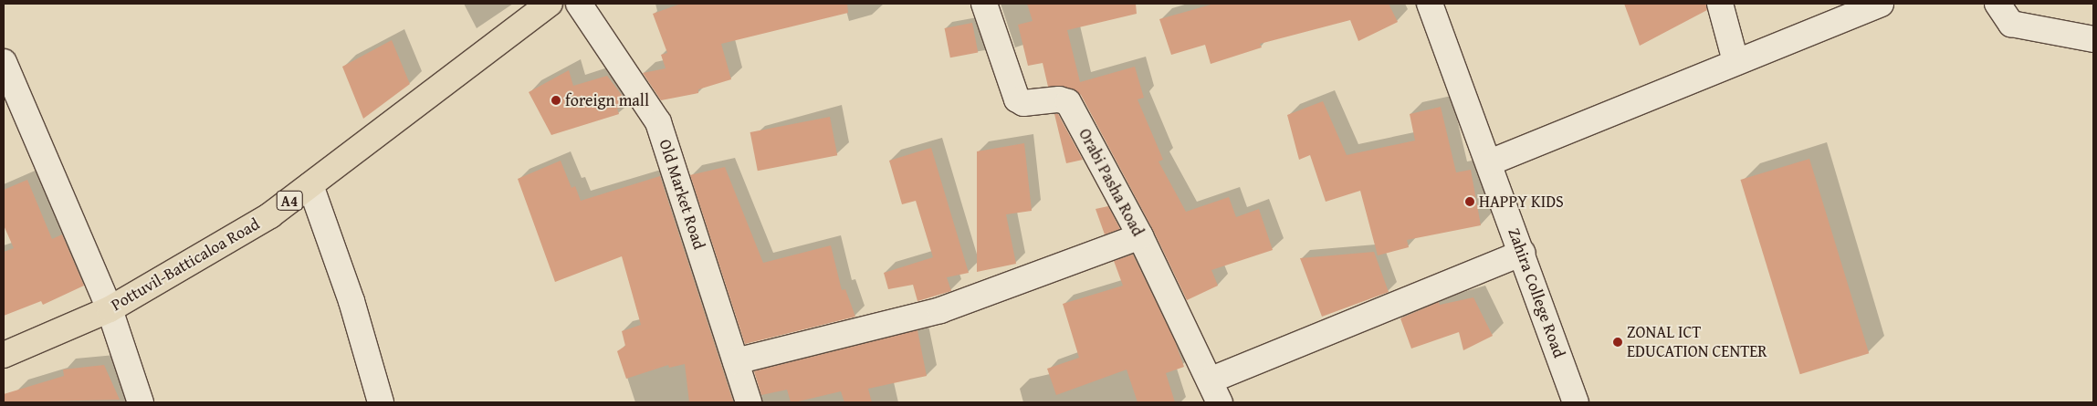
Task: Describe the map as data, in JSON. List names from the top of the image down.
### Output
{
  "streets": {
    "highway": ["A4", "Pottuvil-Batticaloa Road"],
    "street": ["Orabi Pasha Road", "Old Market Road", "Zahira College Road"]
  },
  "places": ["foreign mall", "HAPPY KIDS", "ZONAL ICT EDUCATION CENTER"]
}
